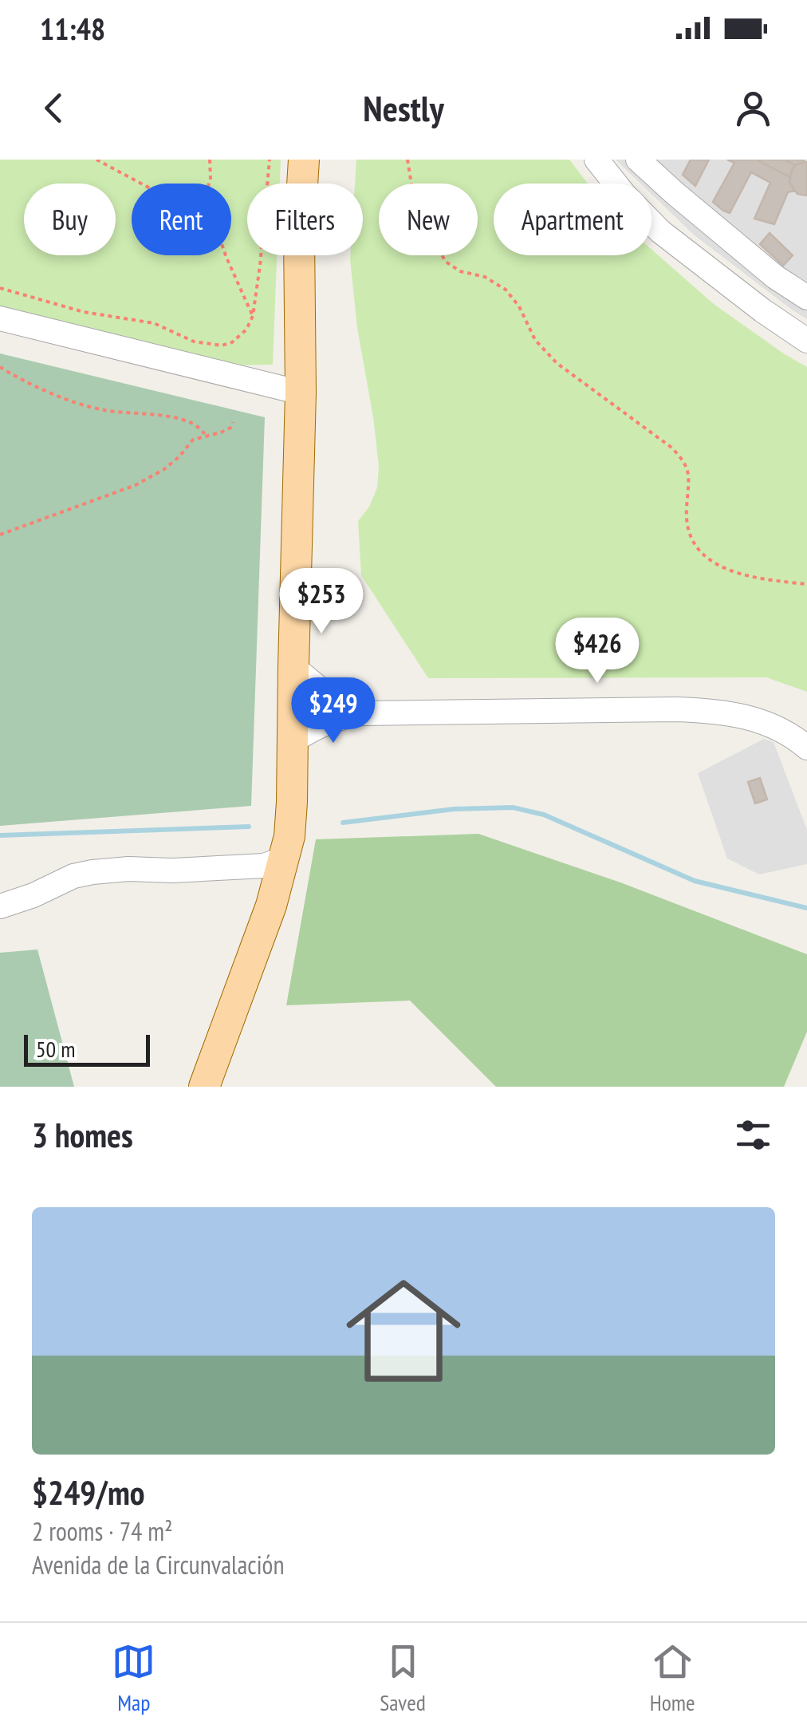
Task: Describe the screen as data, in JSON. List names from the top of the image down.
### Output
{
  "scale_bar": "50 m",
  "page": {
    "status": "11:48",
    "header": "Nestly",
    "chip": [
      "Buy",
      "Rent",
      "Filters",
      "New",
      "Apartment"
    ],
    "price": ["$253", "$426", "$249"],
    "scale": "50 m",
    "heading": "3 homes",
    "list": [
      {
        "name": "$249/mo",
        "note": "2 rooms · 74 m² · Avenida de la Circunvalación"
      }
    ],
    "tabs": ["Map", "Saved", "Home"]
  }
}
